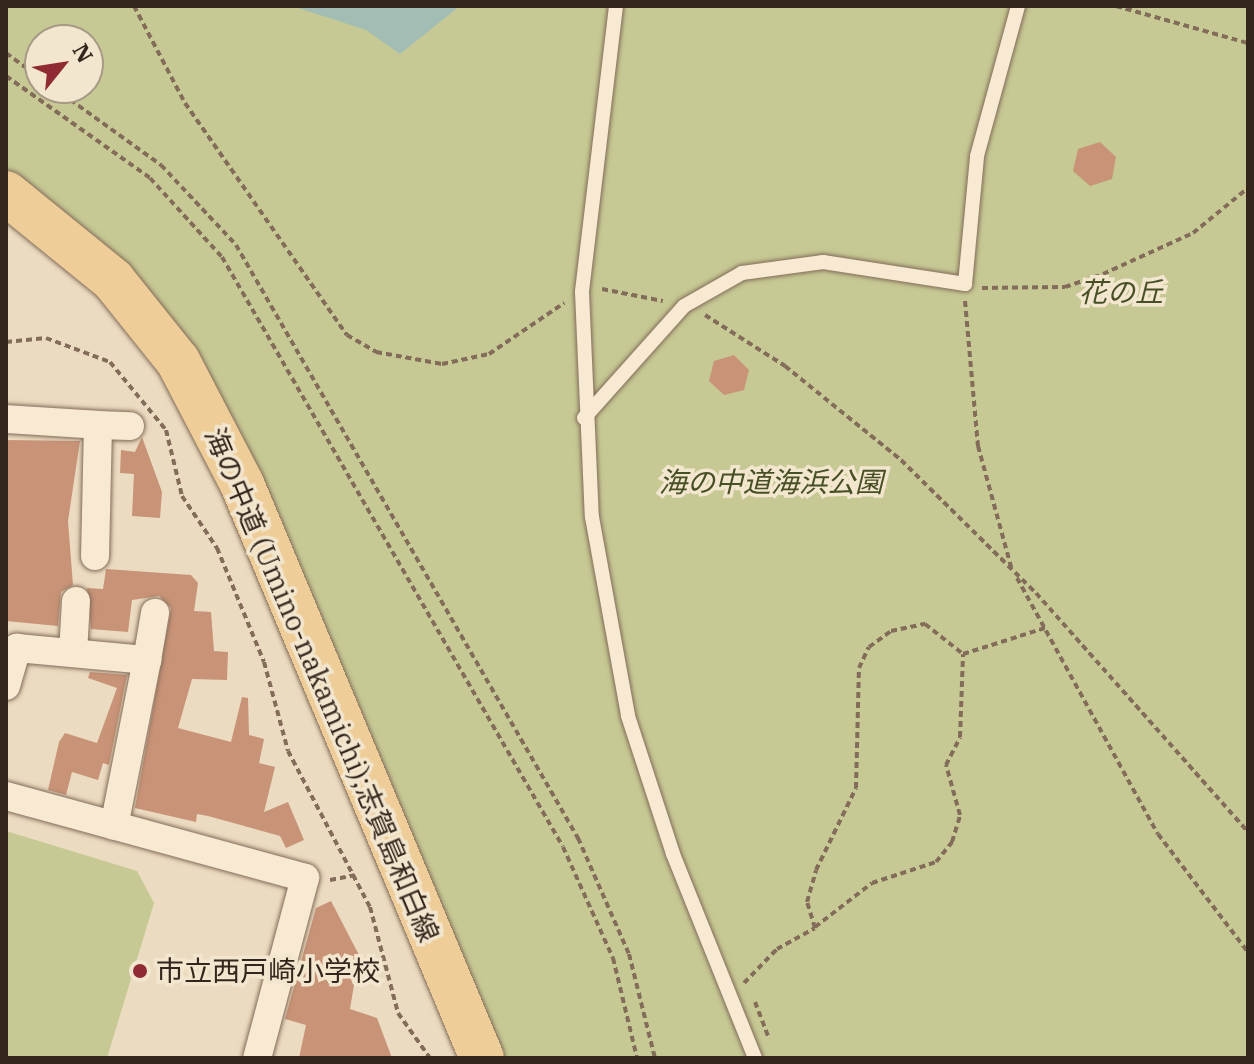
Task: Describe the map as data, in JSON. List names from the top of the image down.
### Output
{
  "streets": {
    "main road": ["海の中道 (Umino-nakamichi);志賀島和白線"]
  },
  "parks": ["花の丘", "海の中道海浜公園"],
  "places": ["市立西戸崎小学校"],
  "north": "top right"
}
